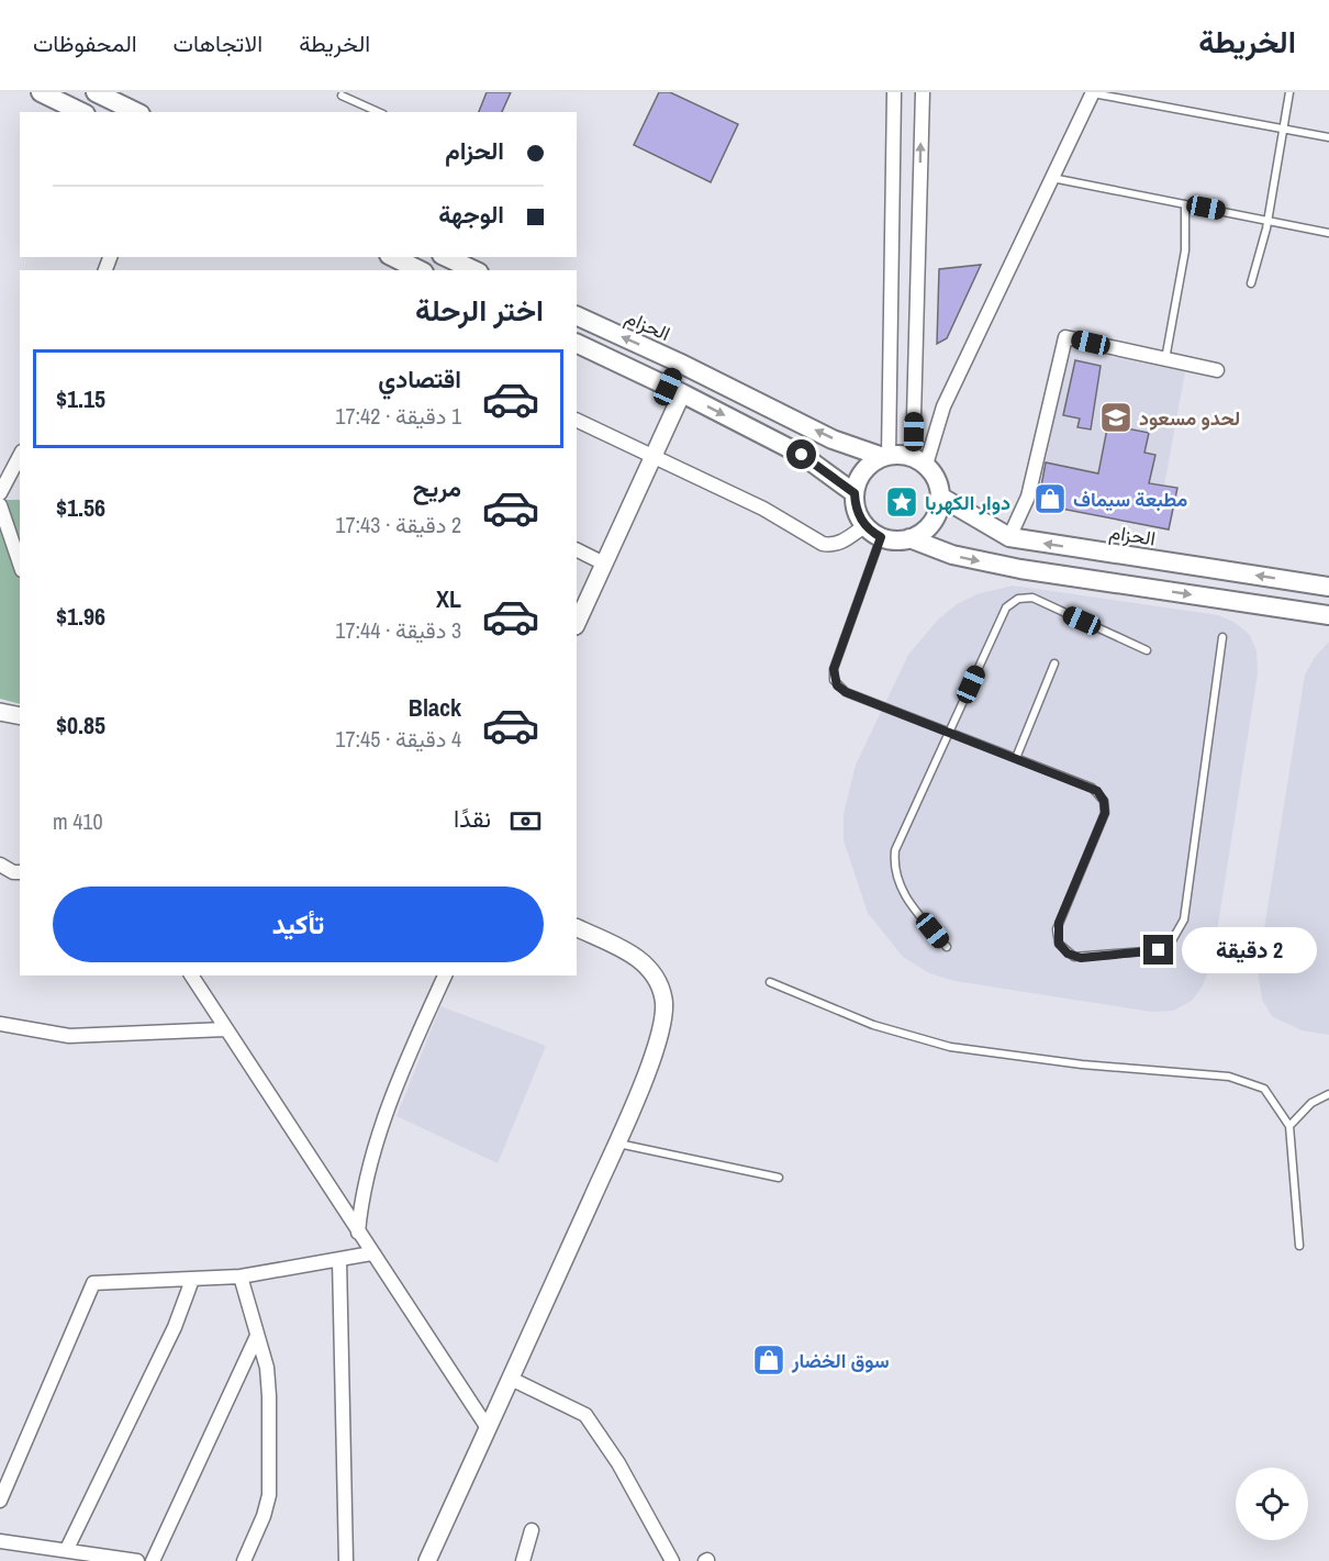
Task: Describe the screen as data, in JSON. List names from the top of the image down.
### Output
{
  "streets": {
    "main road": ["الحزام"]
  },
  "places": {
    "school or university": ["لحدو مسعود"],
    "shop": ["مطبعة سيماف", "سوق الخضار"],
    "place": ["دوار الكهربا"]
  },
  "page": {
    "header": "الخريطة",
    "nav": ["الخريطة", "الاتجاهات", "المحفوظات"],
    "banner": ["الحزام", "الوجهة"],
    "heading": "اختر الرحلة",
    "list": [
      {
        "name": "اقتصادي",
        "note": "1 دقيقة · 17:42",
        "value": "$1.15"
      },
      {
        "name": "مريح",
        "note": "2 دقيقة · 17:43",
        "value": "$1.56"
      },
      {
        "name": "XL",
        "note": "3 دقيقة · 17:44",
        "value": "$1.96"
      },
      {
        "name": "Black",
        "note": "4 دقيقة · 17:45",
        "value": "$0.85"
      }
    ],
    "pay": ["نقدًا", "410 m"],
    "buttons": "تأكيد",
    "bubble": "2 دقيقة"
  }
}
